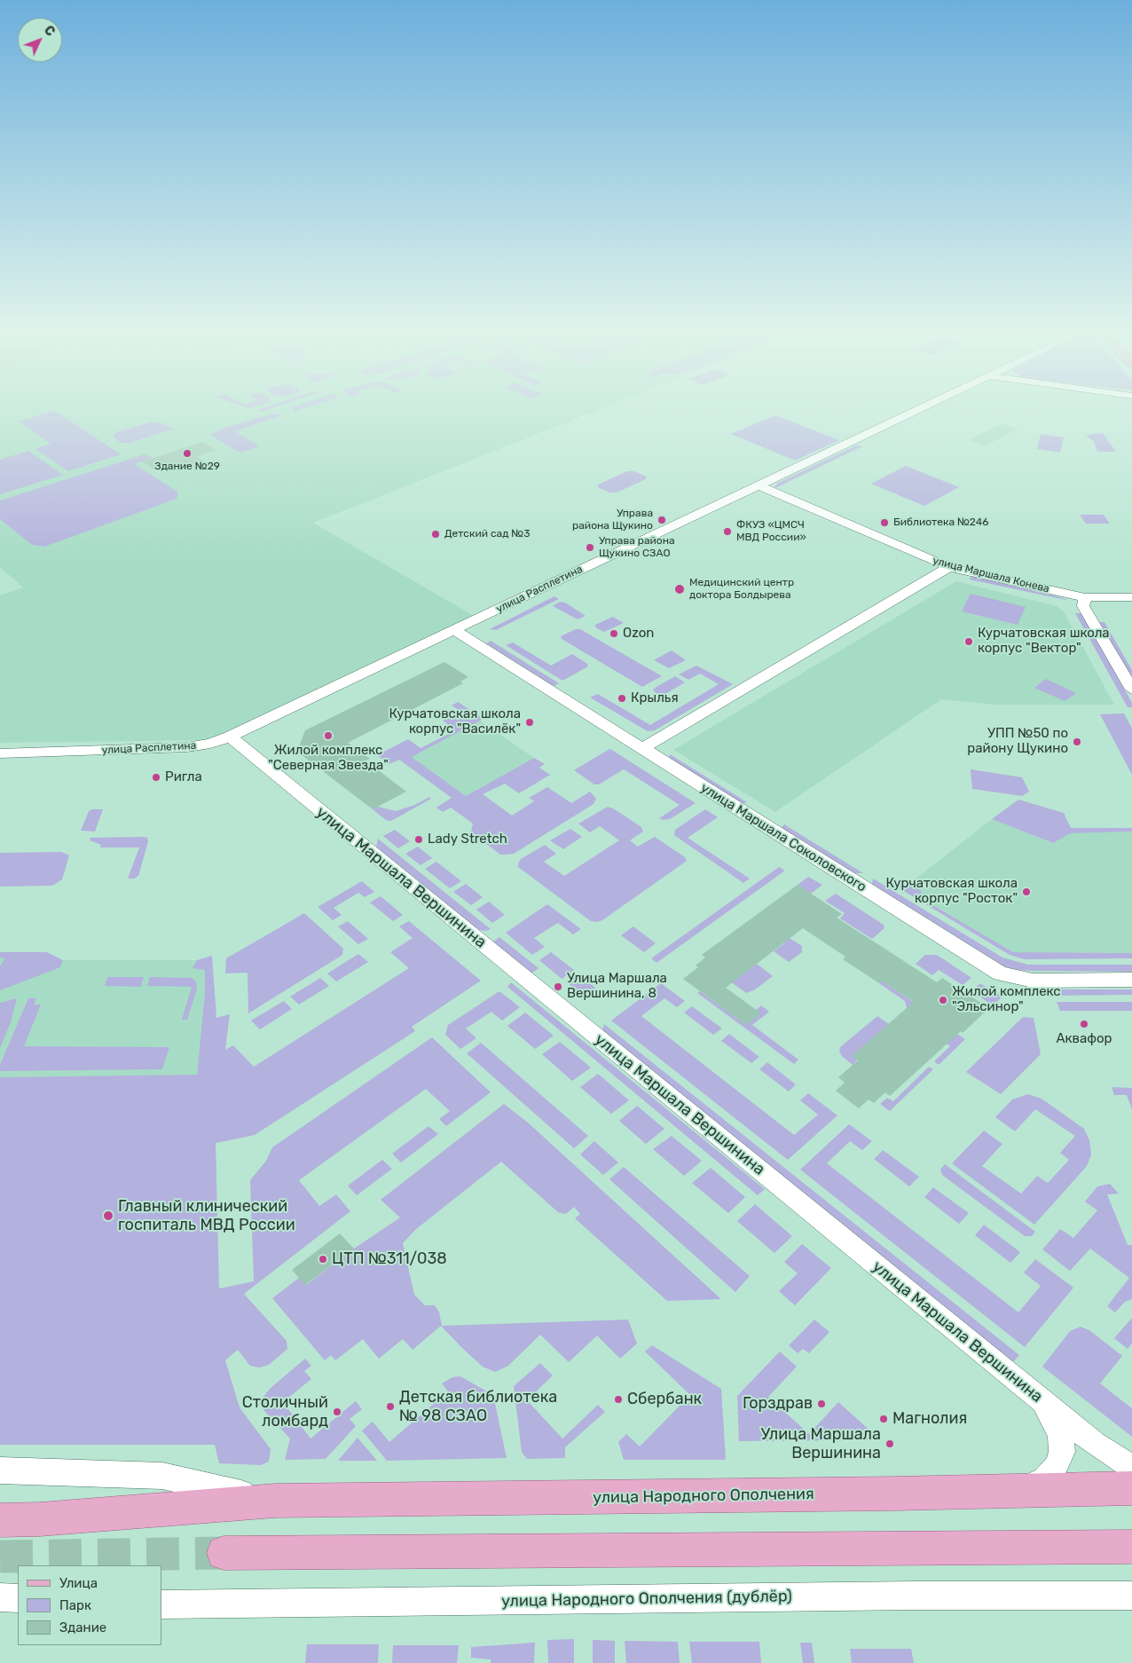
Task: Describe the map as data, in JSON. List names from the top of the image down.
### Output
{
  "streets": {
    "main road": ["улица Народного Ополчения"],
    "street": [
      "улица Маршала Конева",
      "улица Расплетина",
      "улица Маршала Соколовского",
      "улица Маршала Вершинина",
      "улица Народного Ополчения (дублёр)"
    ]
  },
  "crossings": [
    ["улица Маршала Конева", "улица Расплетина"],
    ["улица Расплетина", "улица Маршала Соколовского"],
    ["улица Расплетина", "улица Маршала Вершинина"]
  ],
  "places": [
    "Здание №29",
    "Управа района Щукино",
    "Библиотека №246",
    "ФКУЗ «ЦМСЧ МВД России»",
    "Детский сад №3",
    "Управа района Щукино СЗАО",
    "Медицинский центр доктора Болдырева",
    "Ozon",
    "Курчатовская школа корпус \"Вектор\"",
    "Крылья",
    "Курчатовская школа корпус \"Василёк\"",
    "Жилой комплекс \"Северная Звезда\"",
    "УПП №50 по району Щукино",
    "Ригла",
    "Lady Stretch",
    "Курчатовская школа корпус \"Росток\"",
    "Улица Маршала Вершинина, 8",
    "Жилой комплекс \"Эльсинор\"",
    "Аквафор",
    "Главный клинический госпиталь МВД России",
    "ЦТП №311/038",
    "Сбербанк",
    "Горздрав",
    "Детская библиотека № 98 СЗАО",
    "Столичный ломбард",
    "Магнолия",
    "Улица Маршала Вершинина"
  ],
  "legend": ["Улица", "Парк", "Здание"],
  "north": "top right"
}
